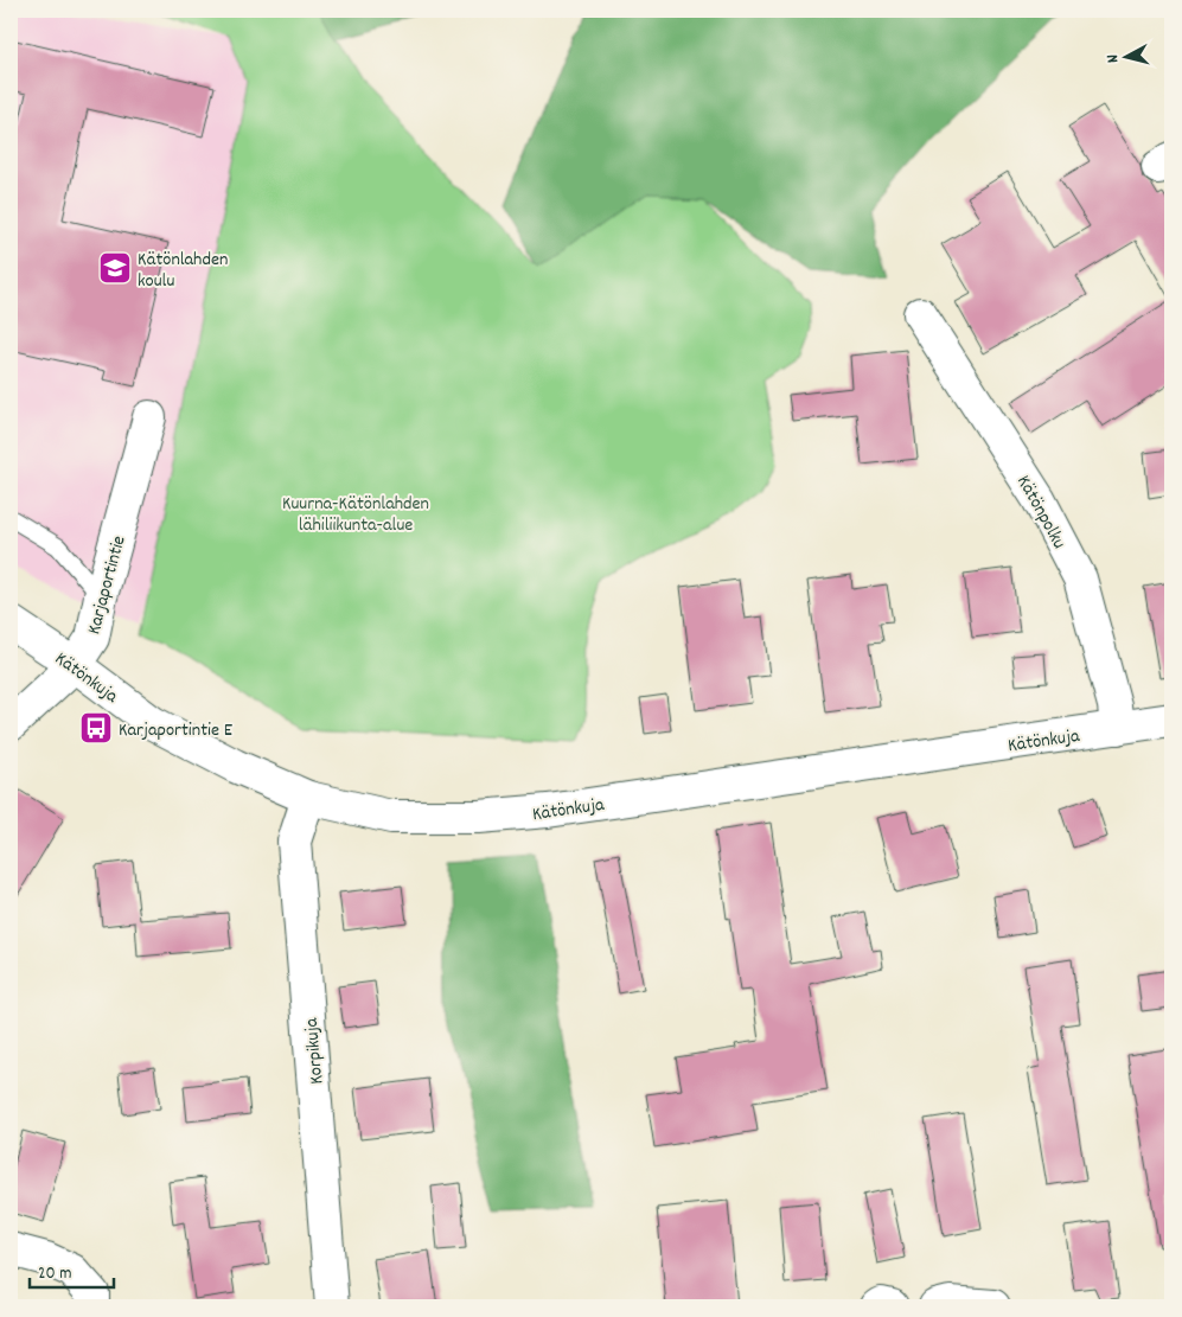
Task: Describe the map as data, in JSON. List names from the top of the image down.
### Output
{
  "streets": {
    "street": [
      "Kätönpolku",
      "Karjaportintie",
      "Kätönkuja",
      "Korpikuja"
    ]
  },
  "crossings": [
    ["Kätönpolku", "Kätönkuja"],
    ["Karjaportintie", "Kätönkuja"],
    ["Kätönkuja", "Korpikuja"]
  ],
  "parks": ["Kuurna-Kätönlahden lähiliikunta-alue"],
  "places": {
    "school or university": ["Kätönlahden koulu"],
    "bus stop": ["Karjaportintie E"]
  },
  "scale_bar": "20 m",
  "north": "left"
}
